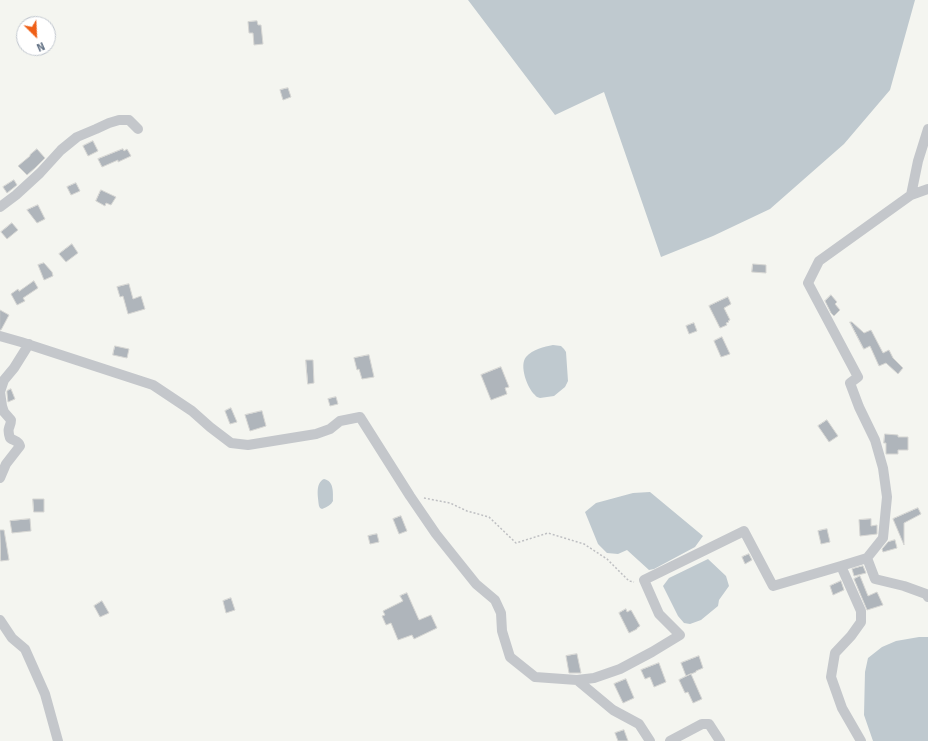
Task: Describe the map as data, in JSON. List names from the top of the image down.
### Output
{
  "north": "bottom right"
}
